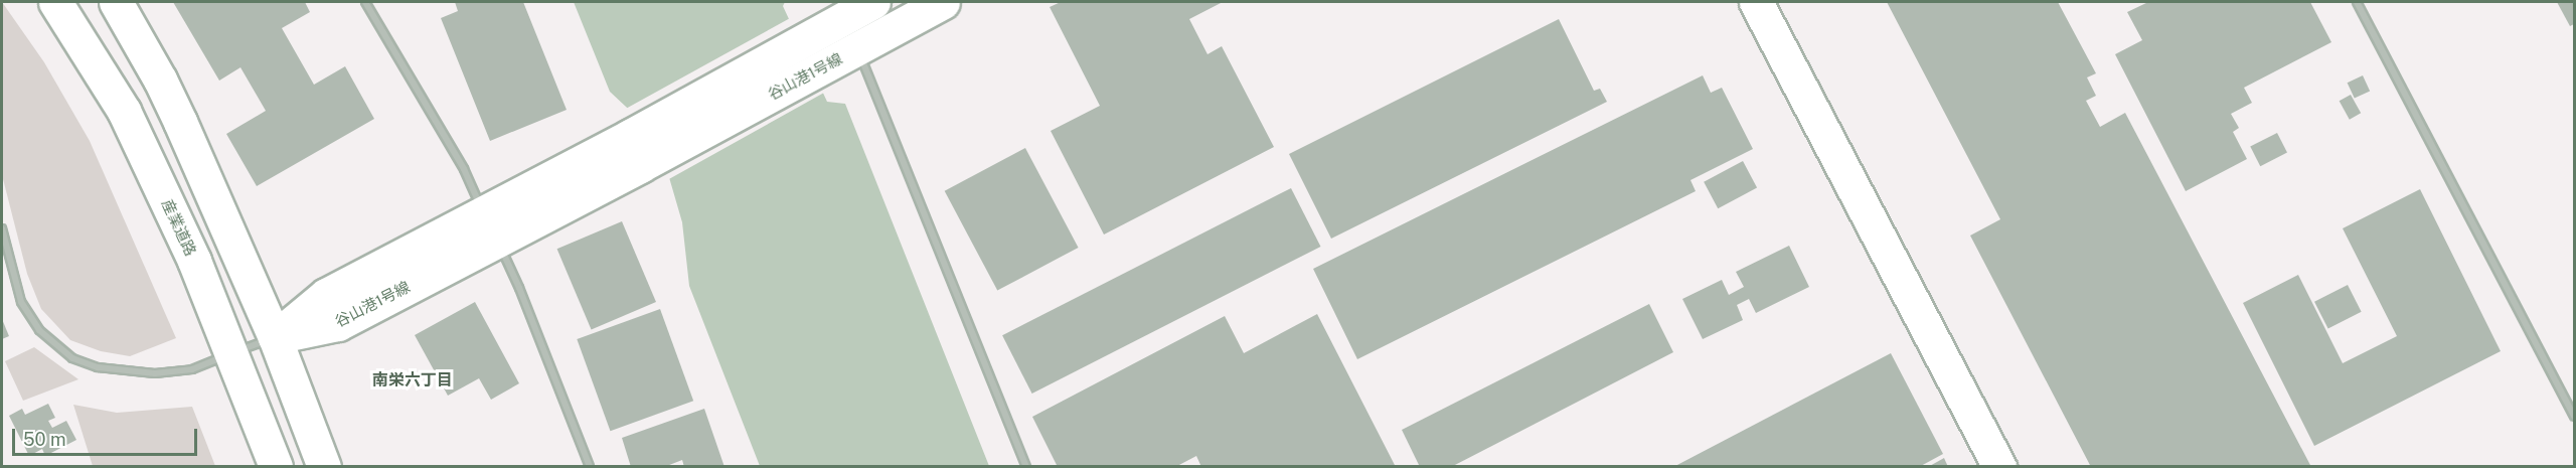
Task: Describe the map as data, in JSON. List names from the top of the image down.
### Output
{
  "streets": {
    "street": ["谷山港1号線", "産業道路"]
  },
  "districts": ["南栄六丁目"],
  "scale_bar": "50 m"
}
